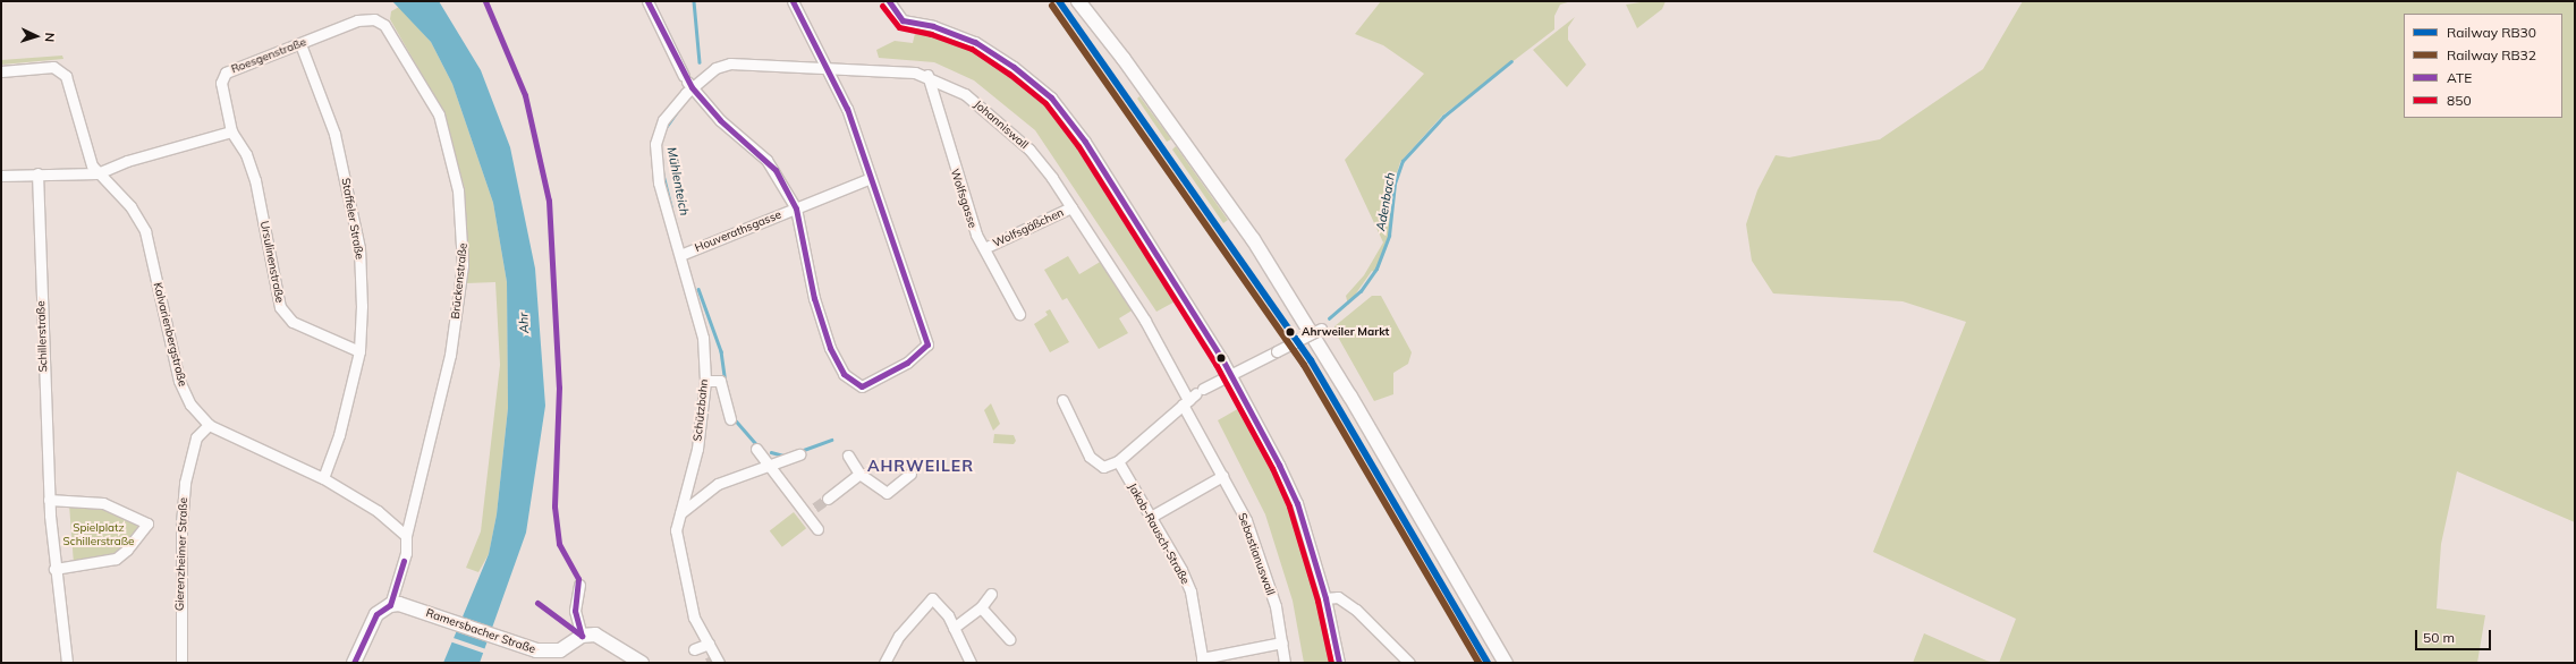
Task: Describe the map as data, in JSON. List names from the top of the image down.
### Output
{
  "streets": {
    "main road": ["Ramersbacher Straße"],
    "street": [
      "Roesgenstraße",
      "Johanniswall",
      "Wolfsgasse",
      "Staffeler Straße",
      "Wolfsgäßchen",
      "Houverathsgasse",
      "Ursulinenstraße",
      "Brückenstraße",
      "Kalvarienbergstraße",
      "Schillerstraße",
      "Schützbahn",
      "Jakob-Rausch-Straße",
      "Gierenzheimer Straße",
      "Sebastianuswall"
    ]
  },
  "crossings": [
    ["Roesgenstraße", "Staffeler Straße"],
    ["Roesgenstraße", "Ursulinenstraße"],
    ["Roesgenstraße", "Brückenstraße"],
    ["Johanniswall", "Wolfsgasse"],
    ["Johanniswall", "Wolfsgäßchen"],
    ["Johanniswall", "Schützbahn"],
    ["Johanniswall", "Sebastianuswall"],
    ["Wolfsgasse", "Wolfsgäßchen"],
    ["Staffeler Straße", "Ursulinenstraße"],
    ["Staffeler Straße", "Kalvarienbergstraße"],
    ["Houverathsgasse", "Schützbahn"],
    ["Brückenstraße", "Kalvarienbergstraße"],
    ["Kalvarienbergstraße", "Gierenzheimer Straße"]
  ],
  "districts": ["AHRWEILER"],
  "water": ["Mühlenteich", "Adenbach", "Ahr"],
  "parks": ["Spielplatz Schillerstraße"],
  "places": ["Ahrweiler Markt"],
  "lines": [
    "rail line RB30",
    "transit line ATE",
    "rail line RB32",
    "transit line 850"
  ],
  "legend": [
    "Railway RB30",
    "Railway RB32",
    "ATE",
    "850"
  ],
  "scale_bar": "50 m",
  "north": "right"
}
